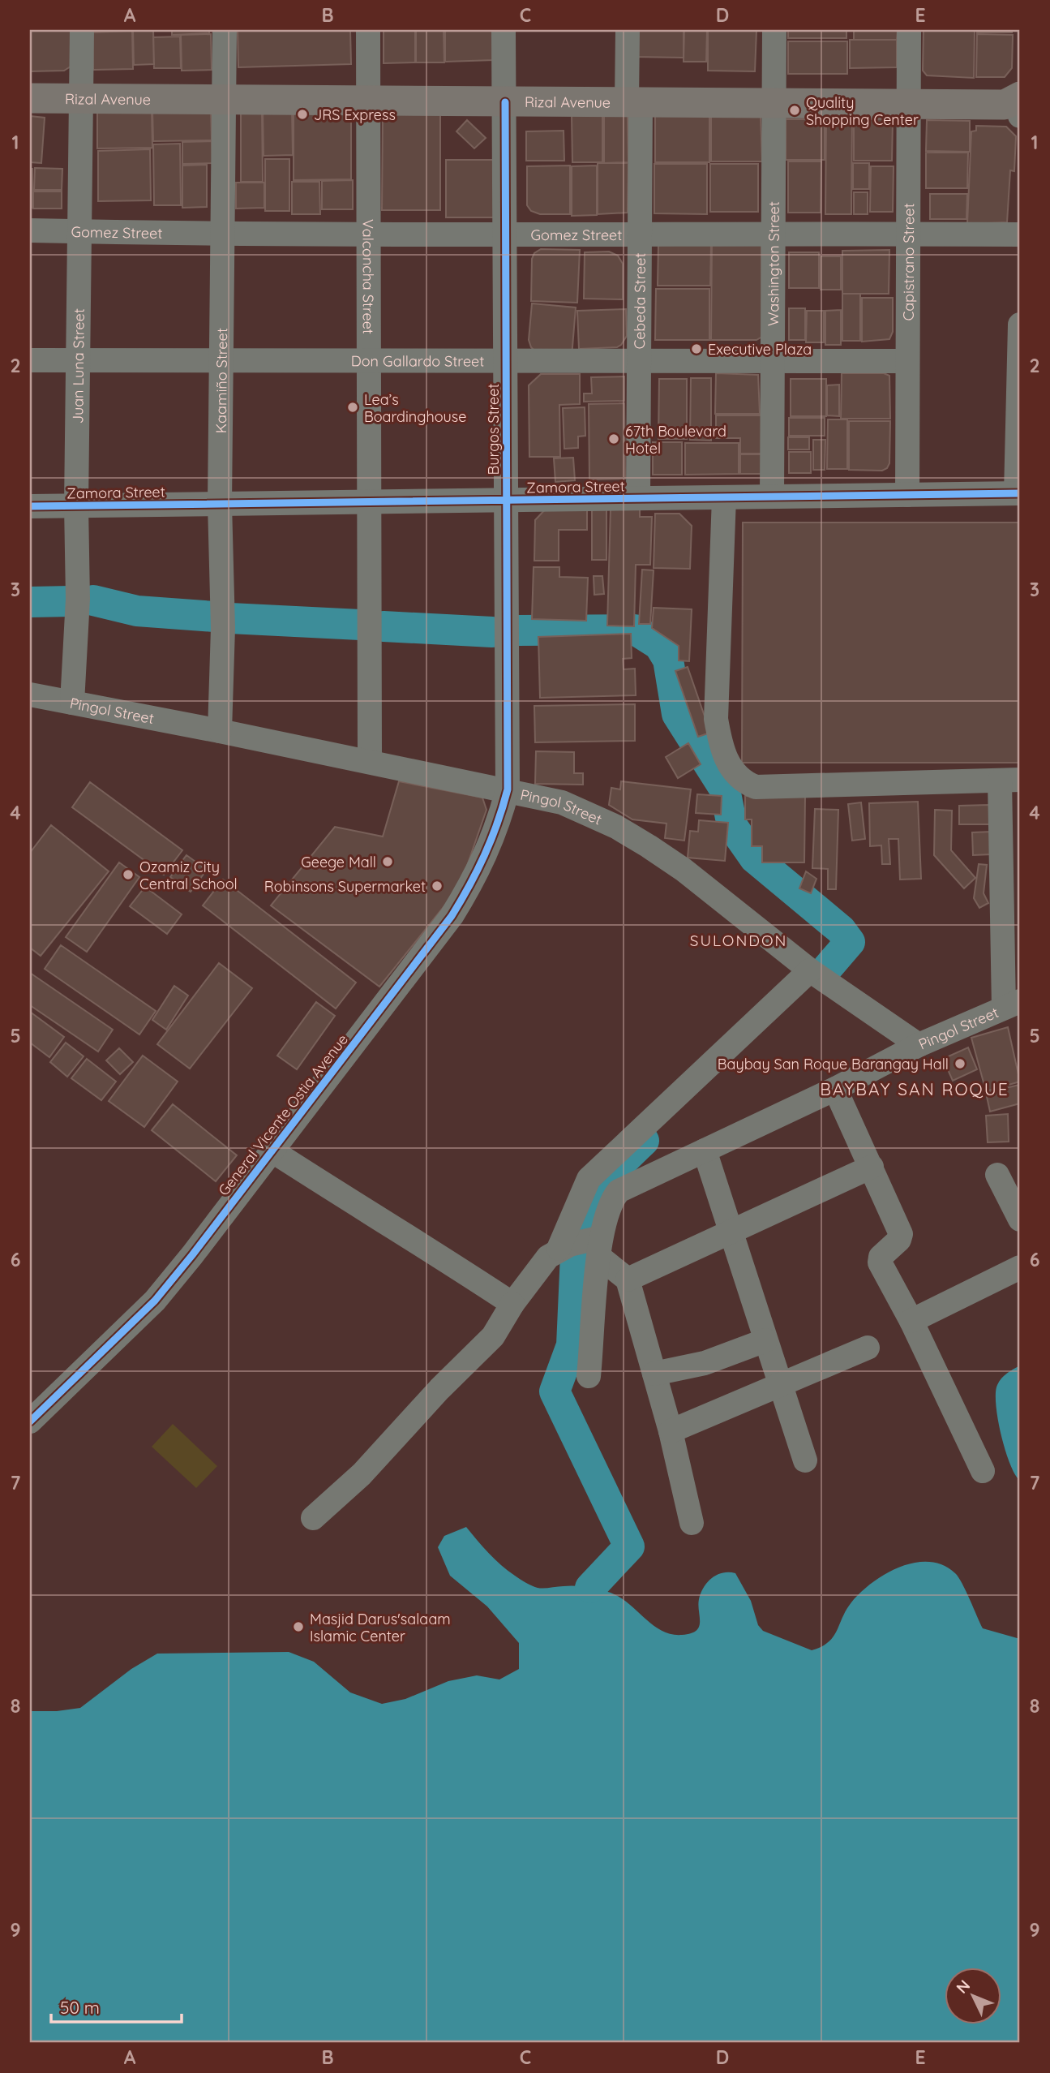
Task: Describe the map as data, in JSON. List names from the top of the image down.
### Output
{
  "streets": {
    "main road": ["Rizal Avenue"],
    "street": [
      "Gomez Street",
      "Capistrano Street",
      "Washington Street",
      "Valconcha Street",
      "Cebeda Street",
      "Don Gallardo Street",
      "Juan Luna Street",
      "Kaamiño Street",
      "Burgos Street",
      "Zamora Street",
      "Pingol Street",
      "General Vicente Ostia Avenue"
    ]
  },
  "crossings": [
    ["Rizal Avenue", "Capistrano Street"],
    ["Rizal Avenue", "Washington Street"],
    ["Rizal Avenue", "Valconcha Street"],
    ["Rizal Avenue", "Cebeda Street"],
    ["Rizal Avenue", "Juan Luna Street"],
    ["Rizal Avenue", "Kaamiño Street"],
    ["Rizal Avenue", "Burgos Street"],
    ["Gomez Street", "Capistrano Street"],
    ["Gomez Street", "Washington Street"],
    ["Gomez Street", "Valconcha Street"],
    ["Gomez Street", "Cebeda Street"],
    ["Gomez Street", "Juan Luna Street"],
    ["Gomez Street", "Kaamiño Street"],
    ["Gomez Street", "Burgos Street"],
    ["Capistrano Street", "Don Gallardo Street"],
    ["Capistrano Street", "Zamora Street"],
    ["Washington Street", "Don Gallardo Street"],
    ["Washington Street", "Zamora Street"],
    ["Valconcha Street", "Don Gallardo Street"],
    ["Valconcha Street", "Zamora Street"],
    ["Valconcha Street", "Pingol Street"],
    ["Cebeda Street", "Don Gallardo Street"],
    ["Cebeda Street", "Zamora Street"],
    ["Don Gallardo Street", "Juan Luna Street"],
    ["Don Gallardo Street", "Kaamiño Street"],
    ["Don Gallardo Street", "Burgos Street"],
    ["Juan Luna Street", "Zamora Street"],
    ["Juan Luna Street", "Pingol Street"],
    ["Kaamiño Street", "Zamora Street"],
    ["Kaamiño Street", "Pingol Street"],
    ["Burgos Street", "Zamora Street"],
    ["Burgos Street", "Pingol Street"],
    ["Burgos Street", "General Vicente Ostia Avenue"],
    ["Pingol Street", "General Vicente Ostia Avenue"]
  ],
  "districts": ["SULONDON", "BAYBAY SAN ROQUE"],
  "places": [
    "Quality Shopping Center",
    "JRS Express",
    "Executive Plaza",
    "Lea’s Boardinghouse",
    "67th Boulevard Hotel",
    "Geege Mall",
    "Ozamiz City Central School",
    "Robinsons Supermarket",
    "Baybay San Roque Barangay Hall",
    "Masjid Darus'salaam Islamic Center"
  ],
  "scale_bar": "50 m",
  "north": "top left",
  "grid": {
    "columns": [
      "A",
      "B",
      "C",
      "D",
      "E"
    ],
    "rows": [
      "1",
      "2",
      "3",
      "4",
      "5",
      "6",
      "7",
      "8",
      "9"
    ]
  }
}
